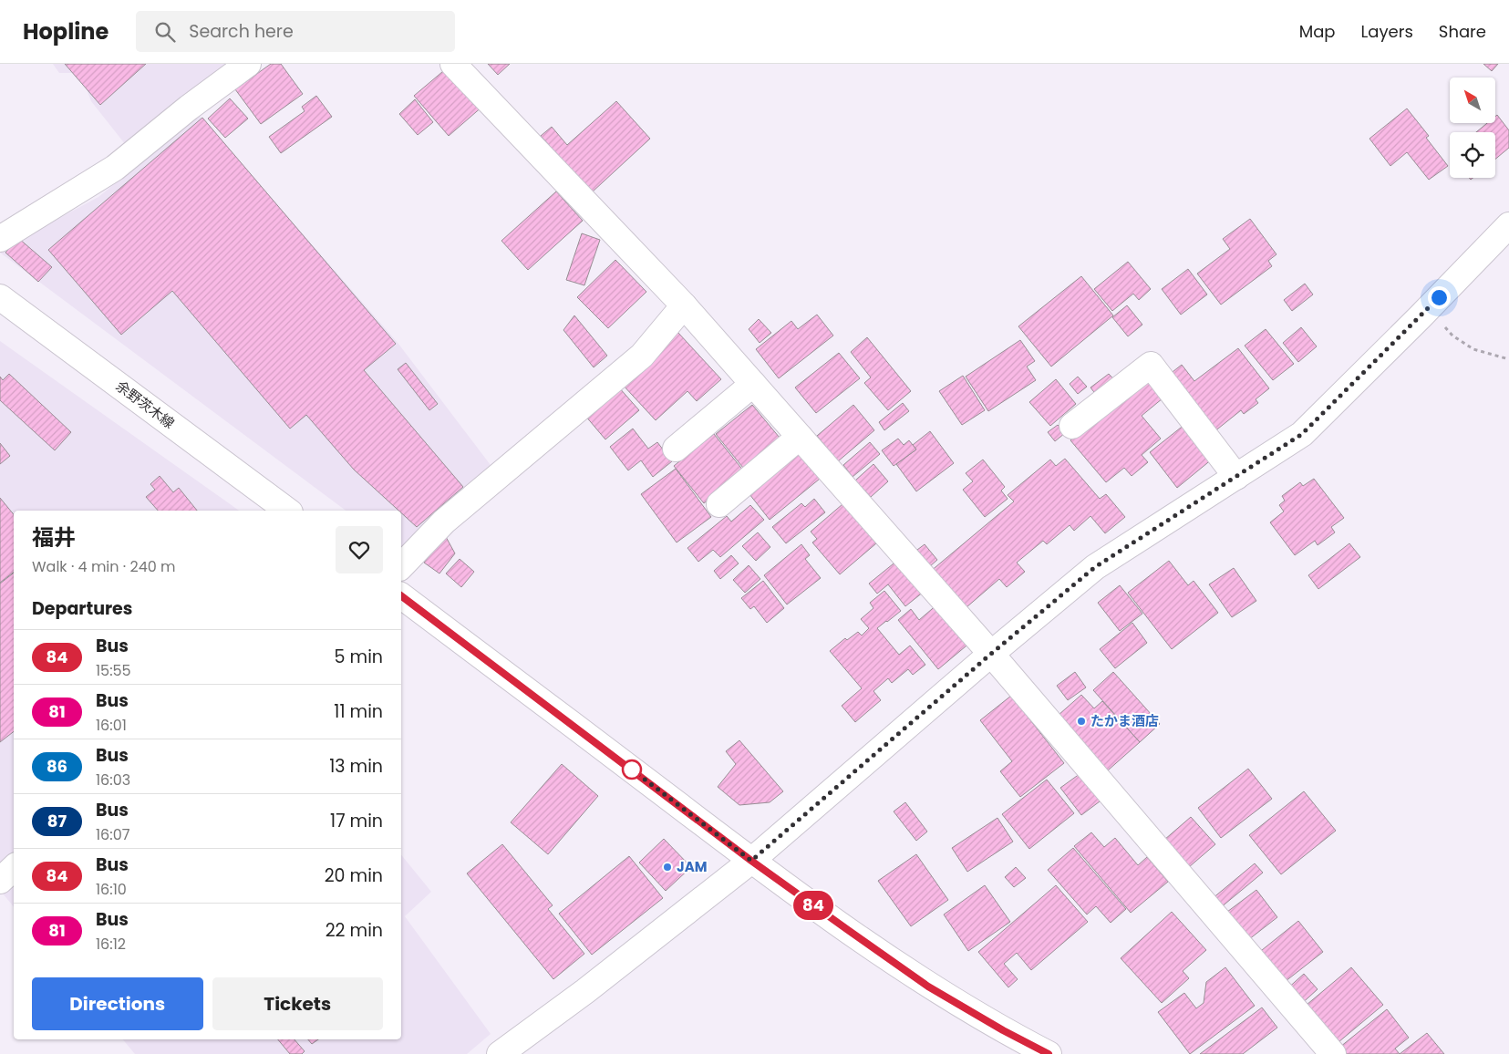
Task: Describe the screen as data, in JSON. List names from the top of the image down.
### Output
{
  "streets": {
    "street": ["余野茨木線"]
  },
  "places": ["たかま酒店", "JAM"],
  "lines": ["bus line 84"],
  "north": "top left",
  "page": {
    "header": "Hopline",
    "search": "Search here",
    "nav": ["Map", "Layers", "Share"],
    "on_map": "84",
    "heading": [
      ["福井", "Walk · 4 min · 240 m"],
      "Departures"
    ],
    "list": [
      {
        "mark": "84",
        "name": "Bus",
        "note": "15:55",
        "value": "5 min"
      },
      {
        "mark": "81",
        "name": "Bus",
        "note": "16:01",
        "value": "11 min"
      },
      {
        "mark": "86",
        "name": "Bus",
        "note": "16:03",
        "value": "13 min"
      },
      {
        "mark": "87",
        "name": "Bus",
        "note": "16:07",
        "value": "17 min"
      },
      {
        "mark": "84",
        "name": "Bus",
        "note": "16:10",
        "value": "20 min"
      },
      {
        "mark": "81",
        "name": "Bus",
        "note": "16:12",
        "value": "22 min"
      }
    ],
    "buttons": ["Directions", "Tickets"]
  }
}
